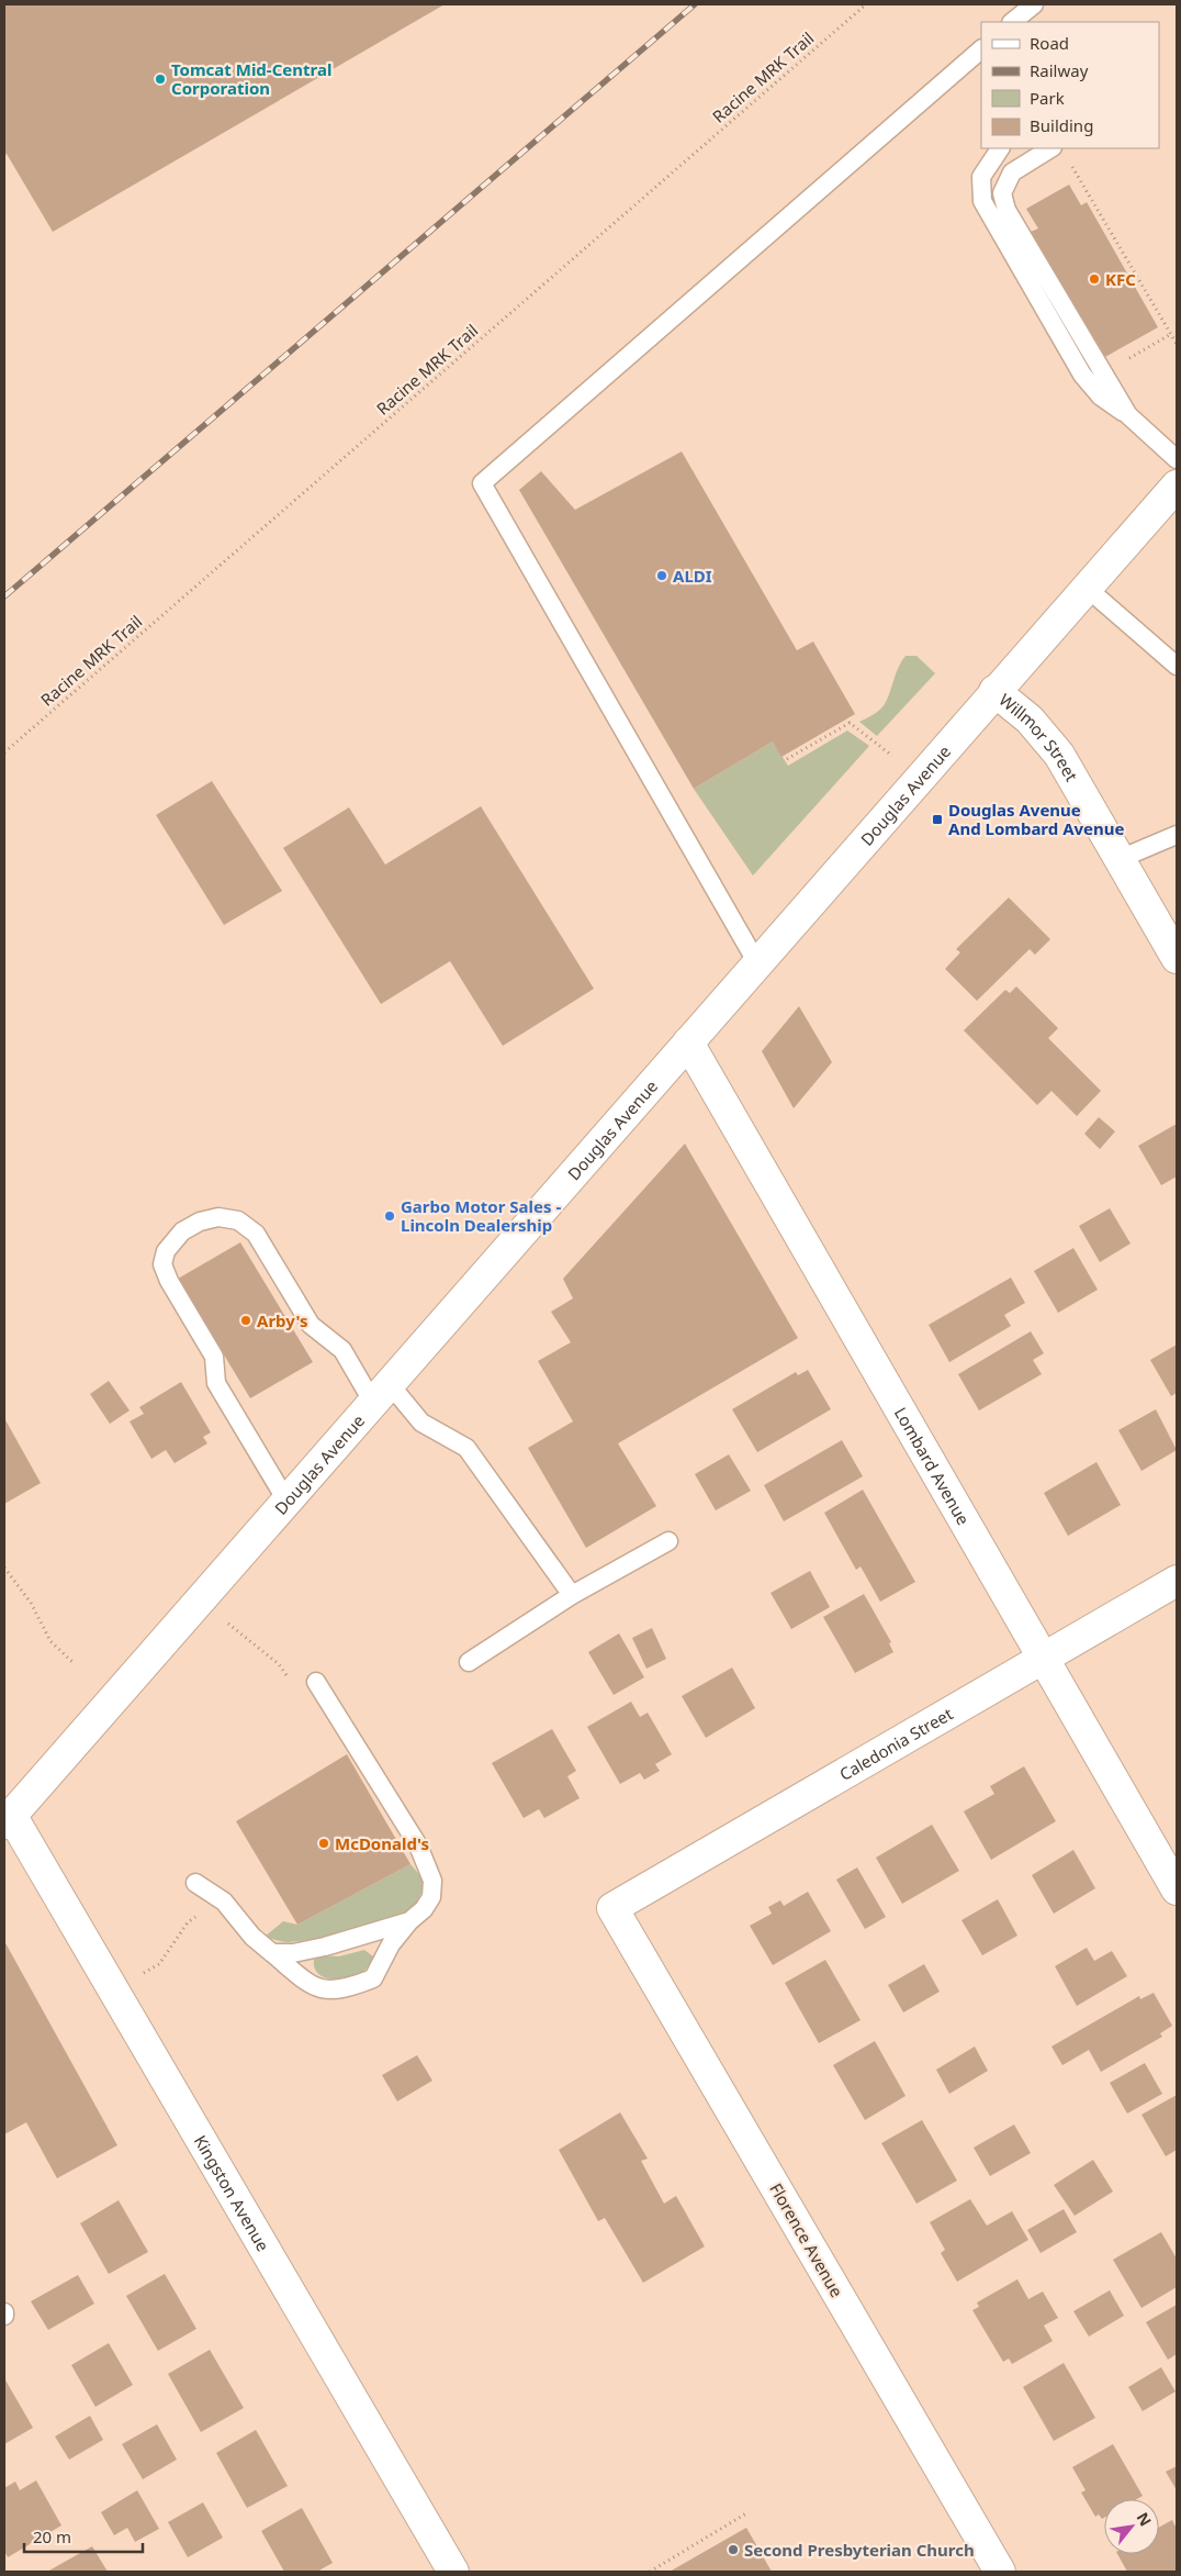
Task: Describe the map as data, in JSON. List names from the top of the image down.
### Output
{
  "streets": {
    "street": [
      "Willmor Street",
      "Douglas Avenue",
      "Lombard Avenue",
      "Caledonia Street",
      "Kingston Avenue",
      "Florence Avenue"
    ],
    "path": ["Racine MRK Trail"]
  },
  "crossings": [
    ["Willmor Street", "Douglas Avenue"],
    ["Douglas Avenue", "Lombard Avenue"],
    ["Douglas Avenue", "Kingston Avenue"],
    ["Lombard Avenue", "Caledonia Street"],
    ["Caledonia Street", "Florence Avenue"]
  ],
  "places": {
    "other": [
      "Tomcat Mid-Central Corporation",
      "KFC",
      "ALDI",
      "Garbo Motor Sales - Lincoln Dealership",
      "Arby's",
      "McDonald's",
      "Second Presbyterian Church"
    ],
    "transit": ["Douglas Avenue And Lombard Avenue"]
  },
  "legend": [
    "Road",
    "Railway",
    "Park",
    "Building"
  ],
  "scale_bar": "20 m",
  "north": "top right"
}
